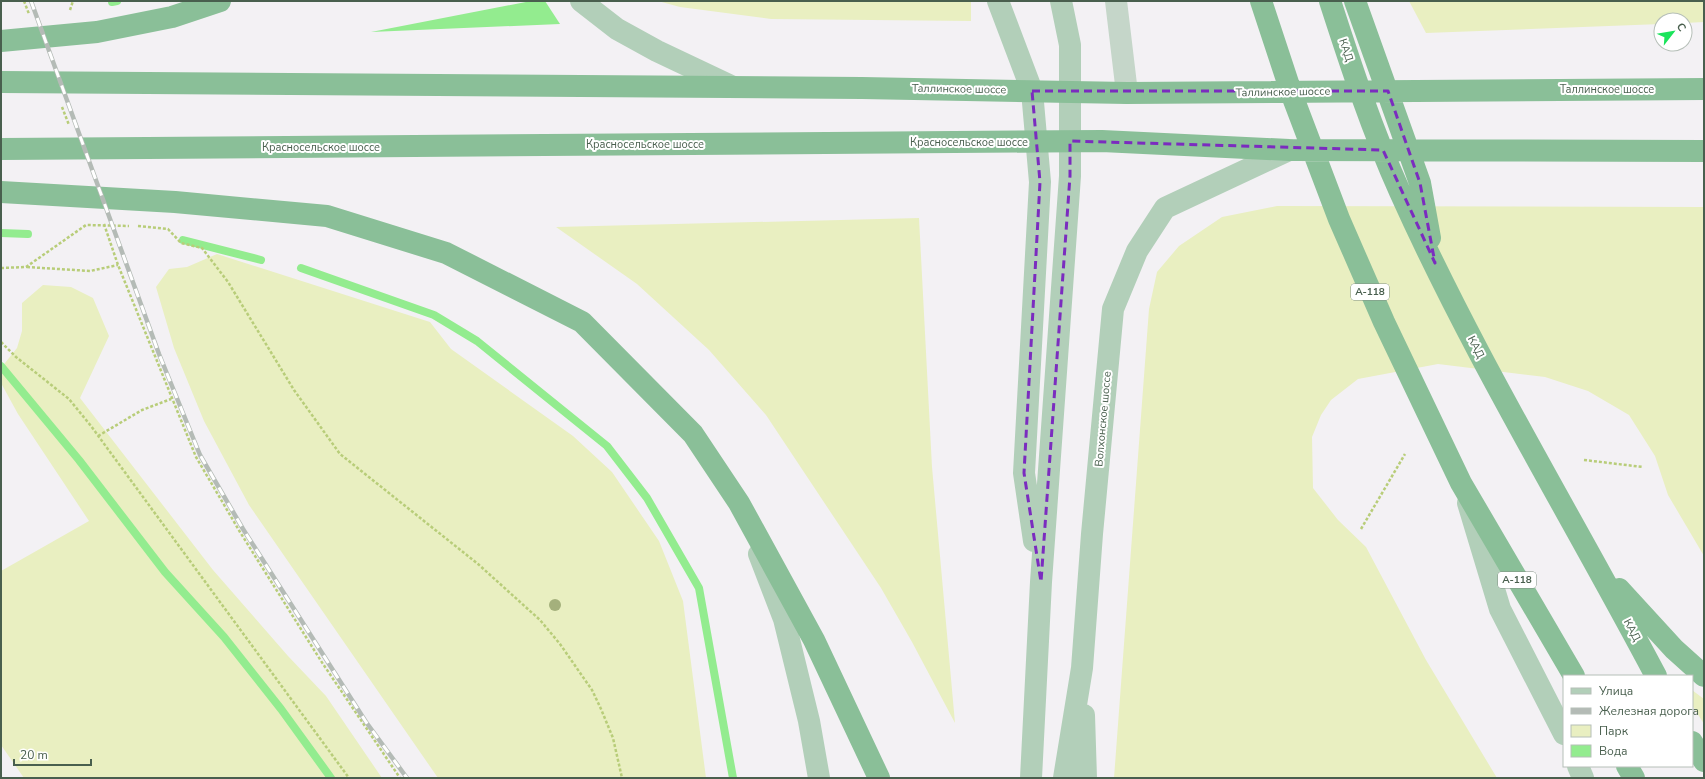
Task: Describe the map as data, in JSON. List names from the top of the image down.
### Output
{
  "streets": {
    "highway": [
      "КАД",
      "Таллинское шоссе",
      "Красносельское шоссе",
      "А-118"
    ],
    "main road": ["Волхонское шоссе"]
  },
  "crossings": [
    ["Красносельское шоссе", "Волхонское шоссе"]
  ],
  "legend": [
    "Улица",
    "Железная дорога",
    "Парк",
    "Вода"
  ],
  "scale_bar": "20 m",
  "north": "top right"
}
